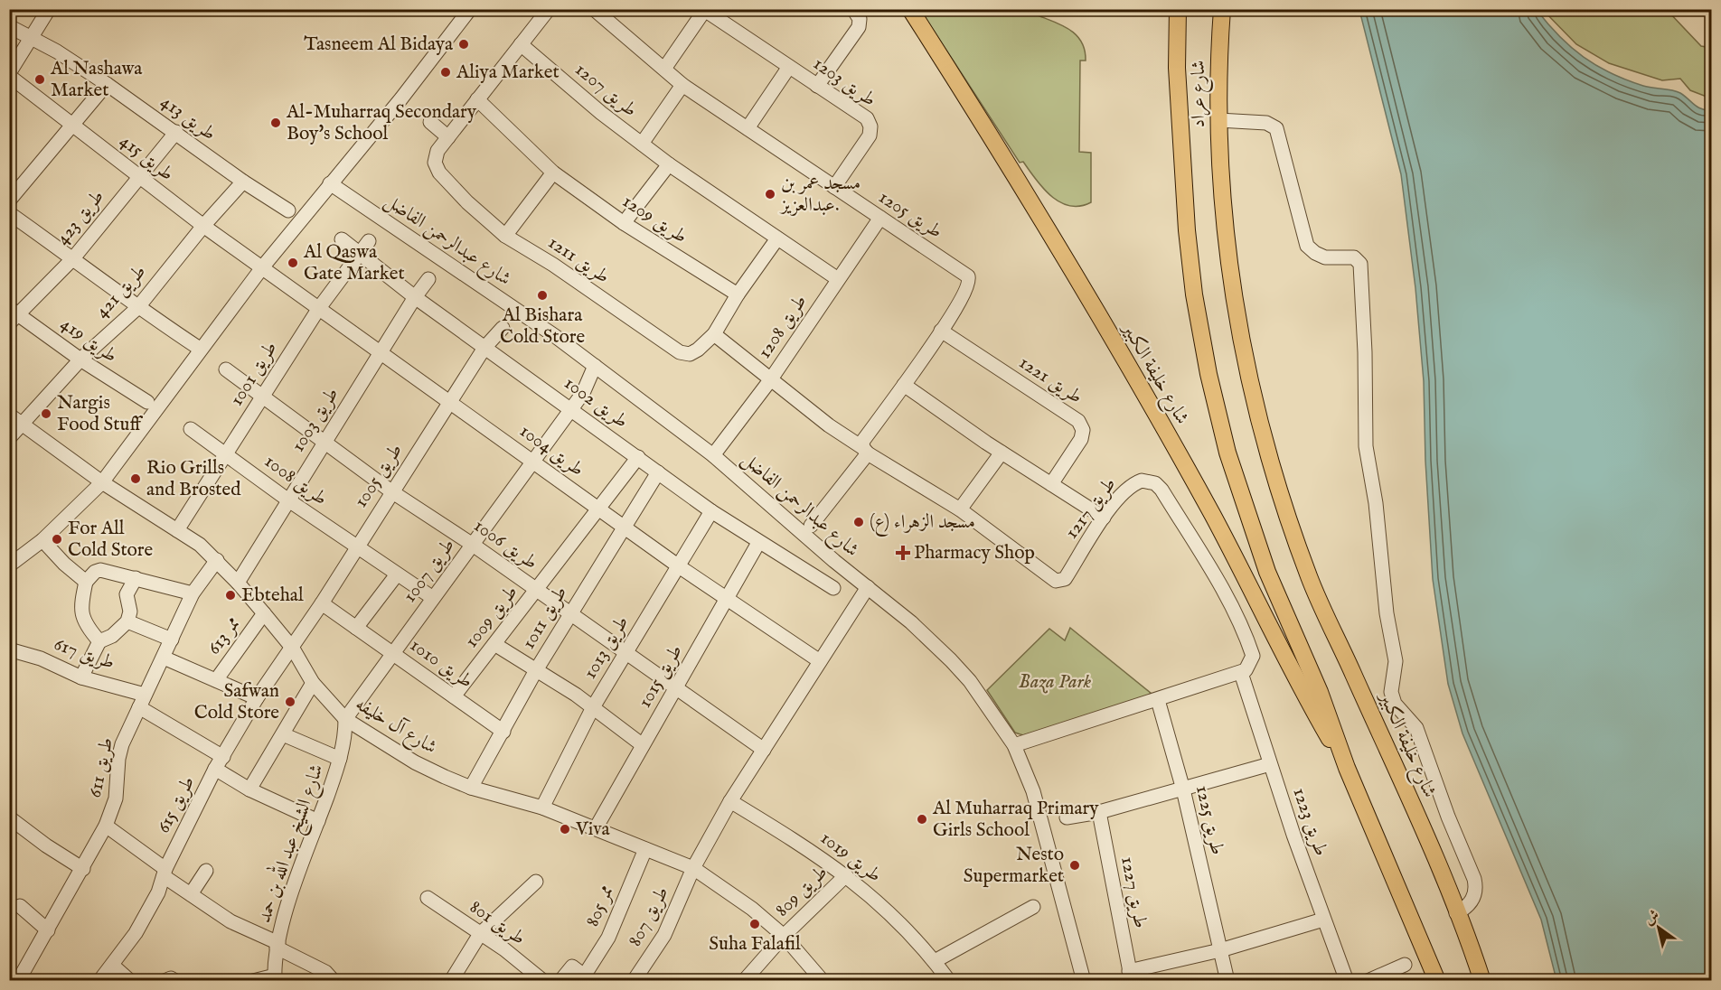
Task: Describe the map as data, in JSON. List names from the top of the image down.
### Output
{
  "streets": {
    "main road": ["شارع عراد", "شارع خليفة الكبير"],
    "street": [
      "طريق 1203",
      "طريق 1207",
      "طريق 413",
      "طريق 415",
      "طريق 1205",
      "طريق 423",
      "طريق 1209",
      "شارع عبدالرحمن الفاضل",
      "طريق 1211",
      "طريق 421",
      "طريق 1208",
      "طريق 419",
      "طريق 1001",
      "طريق 1221",
      "طريق 1002",
      "طريق 1003",
      "طريق 1004",
      "طريق 1005",
      "طريق 1008",
      "طريق 1217",
      "طريق 1006",
      "طريق 1007",
      "طريق 1009",
      "طريق 1011",
      "ممر 613",
      "طريق 1013",
      "طريق 617",
      "طريق 1010",
      "طريق 1015",
      "شارع آل خليفه",
      "طريق 611",
      "طريق 615",
      "طريق 1225",
      "طريق 1223",
      "شارع الشيخ عبد الله بن حمد",
      "طريق 1019",
      "طريق 809",
      "طريق 1227",
      "ممر 805",
      "طريق 807",
      "طريق 801"
    ]
  },
  "crossings": [
    ["طريق 1203", "طريق 1205"],
    ["طريق 1207", "طريق 1211"],
    ["طريق 1207", "طريق 1208"],
    ["شارع عراد", "شارع خليفة الكبير"],
    ["طريق 413", "طريق 423"],
    ["طريق 413", "طريق 421"],
    ["طريق 415", "طريق 423"],
    ["طريق 415", "طريق 421"],
    ["طريق 415", "طريق 1004"],
    ["طريق 1205", "طريق 1208"],
    ["طريق 1205", "طريق 1221"],
    ["طريق 1205", "طريق 1217"],
    ["طريق 423", "طريق 419"],
    ["طريق 1209", "طريق 1211"],
    ["شارع عبدالرحمن الفاضل", "طريق 1208"],
    ["شارع عبدالرحمن الفاضل", "طريق 1007"],
    ["طريق 421", "طريق 419"],
    ["طريق 421", "شارع آل خليفه"],
    ["طريق 1208", "طريق 1217"],
    ["طريق 1001", "طريق 1002"],
    ["طريق 1001", "طريق 1004"],
    ["طريق 1001", "طريق 1008"],
    ["طريق 1001", "طريق 1006"],
    ["طريق 1001", "شارع آل خليفه"],
    ["طريق 1002", "طريق 1003"],
    ["طريق 1002", "طريق 1005"],
    ["طريق 1002", "طريق 1007"],
    ["طريق 1002", "طريق 1009"],
    ["طريق 1002", "طريق 1011"],
    ["طريق 1002", "طريق 1013"],
    ["طريق 1002", "طريق 1015"],
    ["طريق 1003", "طريق 1004"],
    ["طريق 1003", "طريق 1008"],
    ["طريق 1003", "طريق 1006"],
    ["طريق 1003", "شارع آل خليفه"],
    ["طريق 1004", "طريق 1005"],
    ["طريق 1004", "طريق 1007"],
    ["طريق 1004", "طريق 1009"],
    ["طريق 1004", "طريق 1011"],
    ["طريق 1004", "طريق 1013"],
    ["طريق 1004", "طريق 1015"],
    ["طريق 1005", "طريق 1008"],
    ["طريق 1005", "طريق 1006"],
    ["طريق 1005", "طريق 1010"],
    ["طريق 1005", "شارع آل خليفه"],
    ["طريق 1005", "طريق 615"],
    ["طريق 1008", "طريق 1007"],
    ["طريق 1217", "طريق 1223"],
    ["طريق 1006", "طريق 1007"],
    ["طريق 1006", "طريق 1009"],
    ["طريق 1006", "طريق 1011"],
    ["طريق 1006", "طريق 1013"],
    ["طريق 1006", "طريق 1015"],
    ["طريق 1007", "طريق 1010"],
    ["طريق 1007", "شارع آل خليفه"],
    ["طريق 1007", "شارع الشيخ عبد الله بن حمد"],
    ["طريق 1009", "طريق 1010"],
    ["طريق 1011", "طريق 1010"],
    ["طريق 1011", "شارع آل خليفه"],
    ["ممر 613", "شارع آل خليفه"],
    ["ممر 613", "طريق 611"],
    ["ممر 613", "طريق 615"],
    ["طريق 1013", "شارع آل خليفه"],
    ["طريق 617", "طريق 611"],
    ["طريق 617", "طريق 615"],
    ["طريق 617", "شارع الشيخ عبد الله بن حمد"],
    ["طريق 1015", "شارع آل خليفه"],
    ["شارع آل خليفه", "طريق 611"],
    ["شارع آل خليفه", "طريق 615"],
    ["شارع آل خليفه", "شارع الشيخ عبد الله بن حمد"],
    ["شارع آل خليفه", "طريق 809"],
    ["شارع آل خليفه", "ممر 805"],
    ["شارع آل خليفه", "طريق 807"],
    ["طريق 1019", "طريق 809"]
  ],
  "parks": ["Baza Park"],
  "places": {
    "other": [
      "Tasneem Al Bidaya",
      "Aliya Market",
      "Al Nashawa Market",
      "Al-Muharraq Secondary Boy's School",
      "مسجد عمر بن عبدالعزيز.",
      "Al Qaswa Gate Market",
      "Al Bishara Cold Store",
      "Nargis Food Stuff",
      "Rio Grills and Brosted",
      "مسجد الزهراء (ع)",
      "For All Cold Store",
      "Ebtehal",
      "Safwan Cold Store",
      "Al Muharraq Primary Girls School",
      "Viva",
      "Nesto Supermarket",
      "Suha Falafil"
    ],
    "health": ["Pharmacy Shop"]
  },
  "north": "top left"
}
